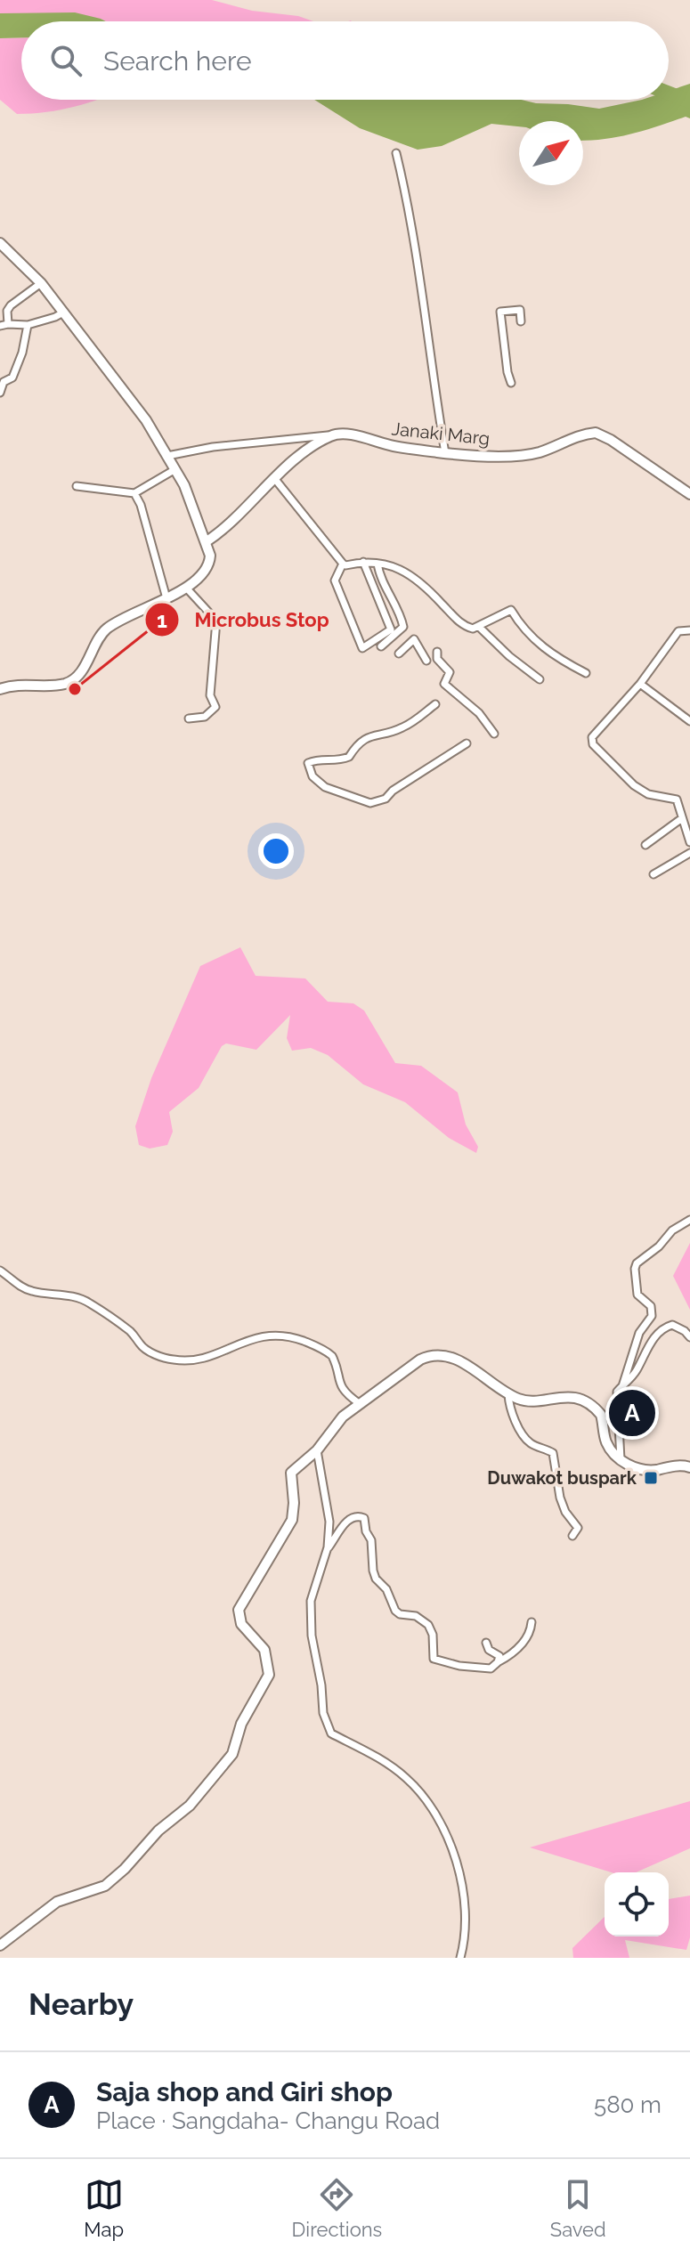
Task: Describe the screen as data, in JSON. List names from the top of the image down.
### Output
{
  "streets": {
    "street": ["Janaki Marg"]
  },
  "places": {
    "other": ["Microbus Stop"],
    "transit": ["Duwakot buspark"]
  },
  "north": "top right",
  "page": {
    "search": "Search here",
    "pins": "A",
    "heading": "Nearby",
    "list": [
      {
        "mark": "A",
        "name": "Saja shop and Giri shop",
        "note": "Place · Sangdaha- Changu Road",
        "value": "580 m"
      }
    ],
    "nav": ["Map", "Directions", "Saved"]
  }
}
